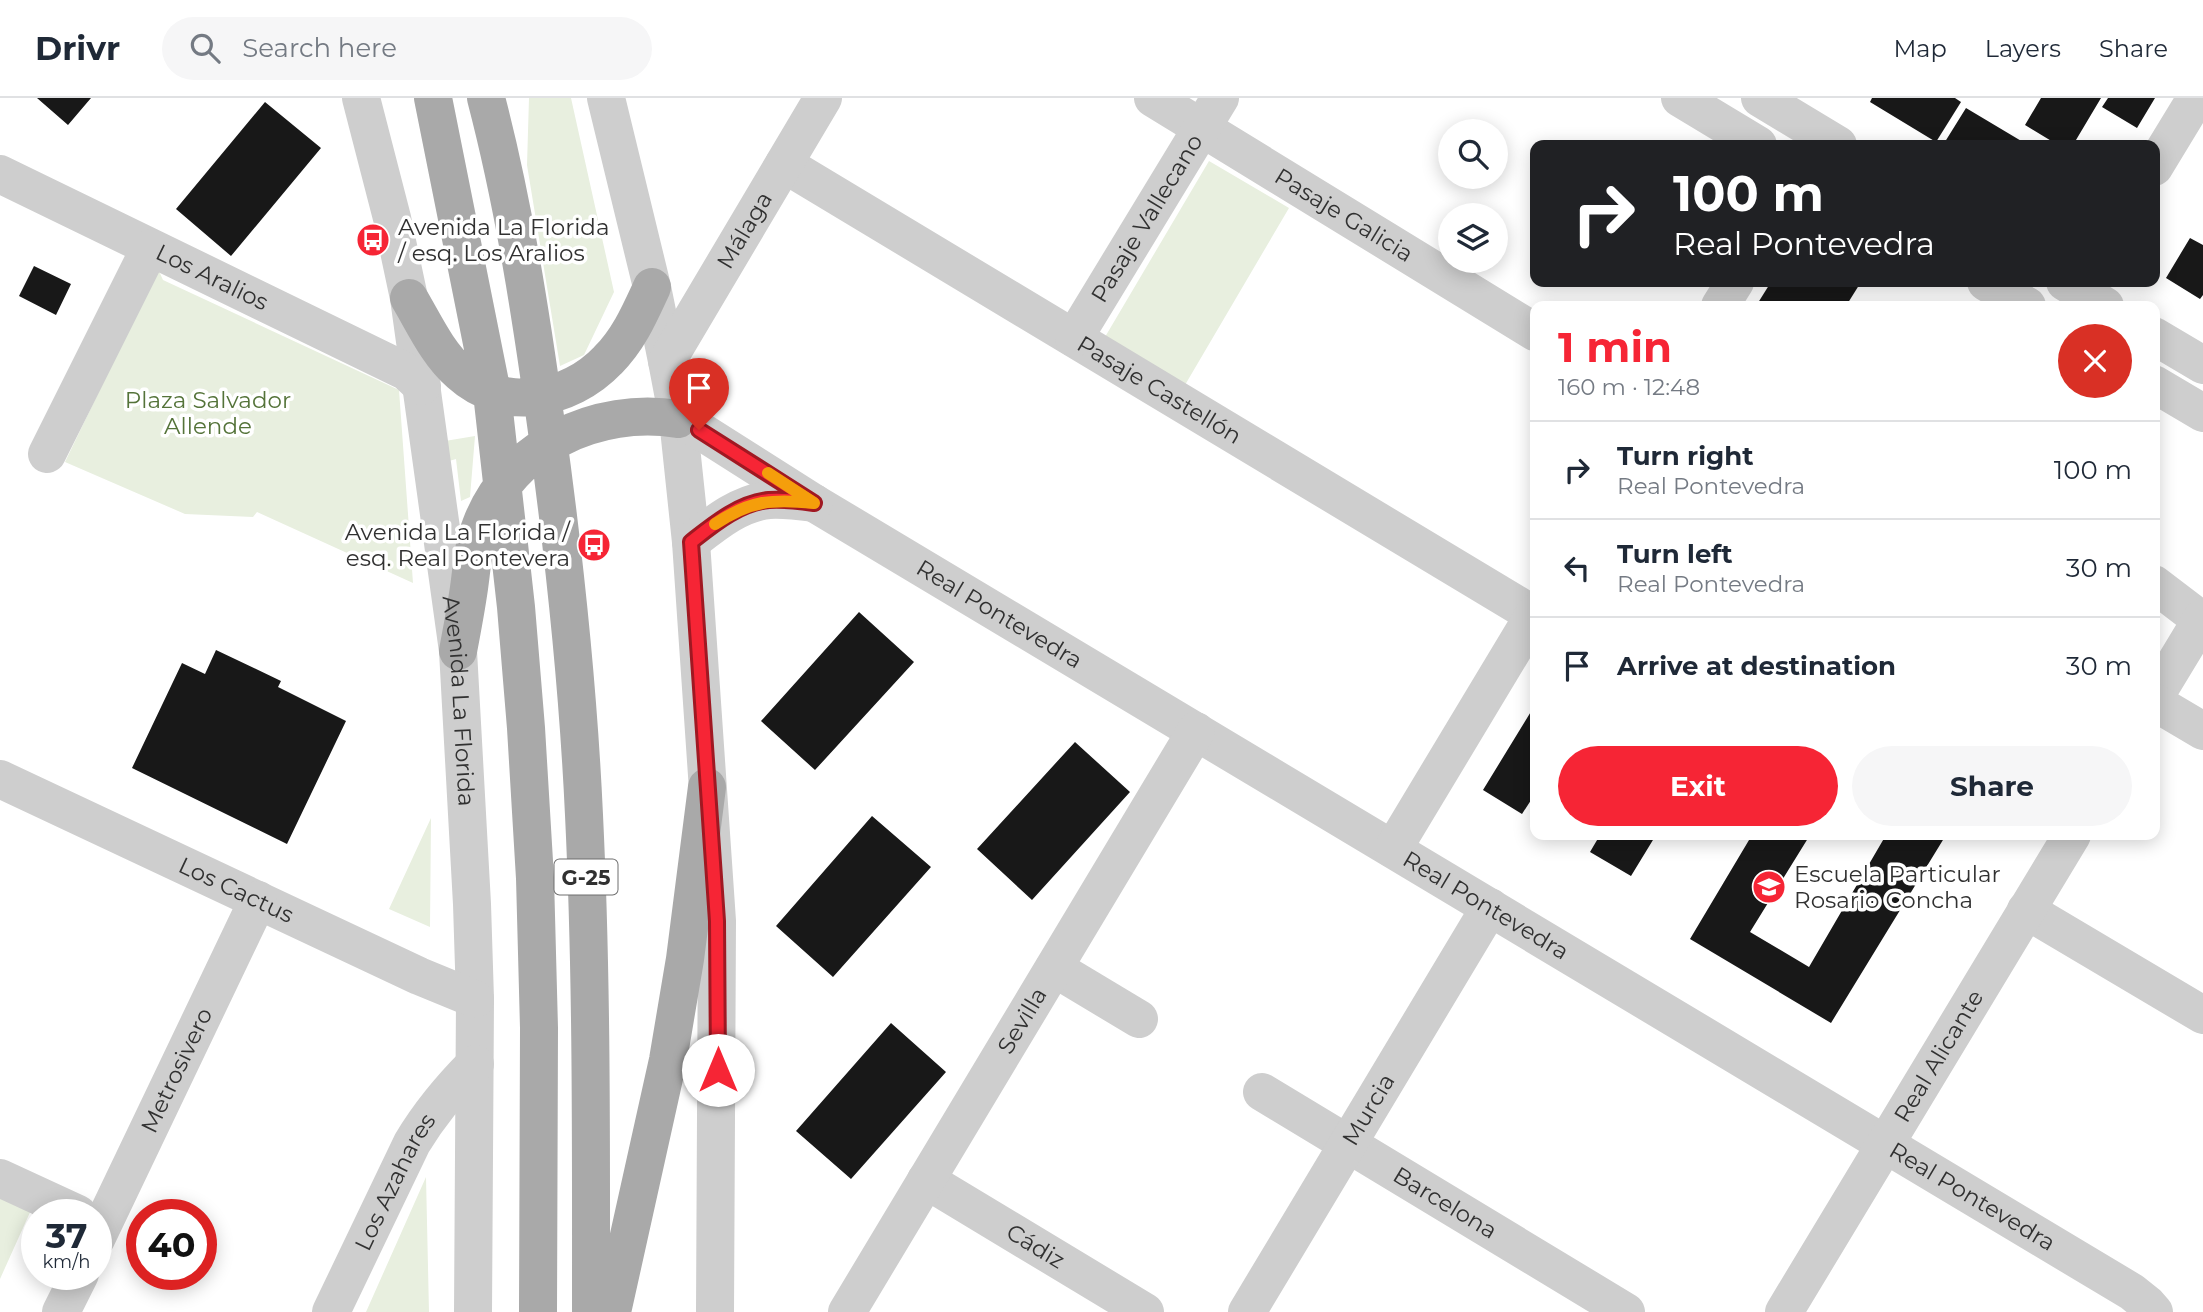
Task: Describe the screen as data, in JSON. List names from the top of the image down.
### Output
{
  "streets": {
    "main road": ["G-25"],
    "street": [
      "Pasaje Galicia",
      "Pasaje Vallecano",
      "Málaga",
      "Los Aralios",
      "Pasaje Castellón",
      "Real Pontevedra",
      "Avenida La Florida",
      "Los Cactus",
      "Sevilla",
      "Real Alicante",
      "Metrosivero",
      "Murcia",
      "Los Azahares",
      "Barcelona",
      "Cádiz"
    ]
  },
  "crossings": [
    ["Pasaje Galicia", "Pasaje Vallecano"],
    ["Pasaje Vallecano", "Pasaje Castellón"],
    ["Málaga", "Pasaje Castellón"],
    ["Los Aralios", "Avenida La Florida"],
    ["Real Pontevedra", "Sevilla"],
    ["Real Pontevedra", "Real Alicante"],
    ["Real Pontevedra", "Murcia"],
    ["Avenida La Florida", "Los Cactus"],
    ["Avenida La Florida", "Los Azahares"],
    ["Los Cactus", "Metrosivero"],
    ["Sevilla", "Cádiz"],
    ["Murcia", "Barcelona"]
  ],
  "parks": ["Plaza Salvador Allende"],
  "places": {
    "bus stop": ["Avenida La Florida / esq. Los Aralios", "Avenida La Florida / esq. Real Pontevera"],
    "school or university": ["Escuela Particular Rosario Concha"]
  },
  "page": {
    "header": "Drivr",
    "search": "Search here",
    "nav": ["Map", "Layers", "Share"],
    "turn": ["100 m", "Real Pontevedra"],
    "heading": ["1 min", "160 m · 12:48"],
    "list": [
      {
        "name": "Turn right",
        "note": "Real Pontevedra",
        "value": "100 m"
      },
      {
        "name": "Turn left",
        "note": "Real Pontevedra",
        "value": "30 m"
      },
      {
        "name": "Arrive at destination",
        "value": "30 m"
      }
    ],
    "buttons": ["Exit", "Share"],
    "speed": "37 km/h",
    "limit": "40"
  }
}
